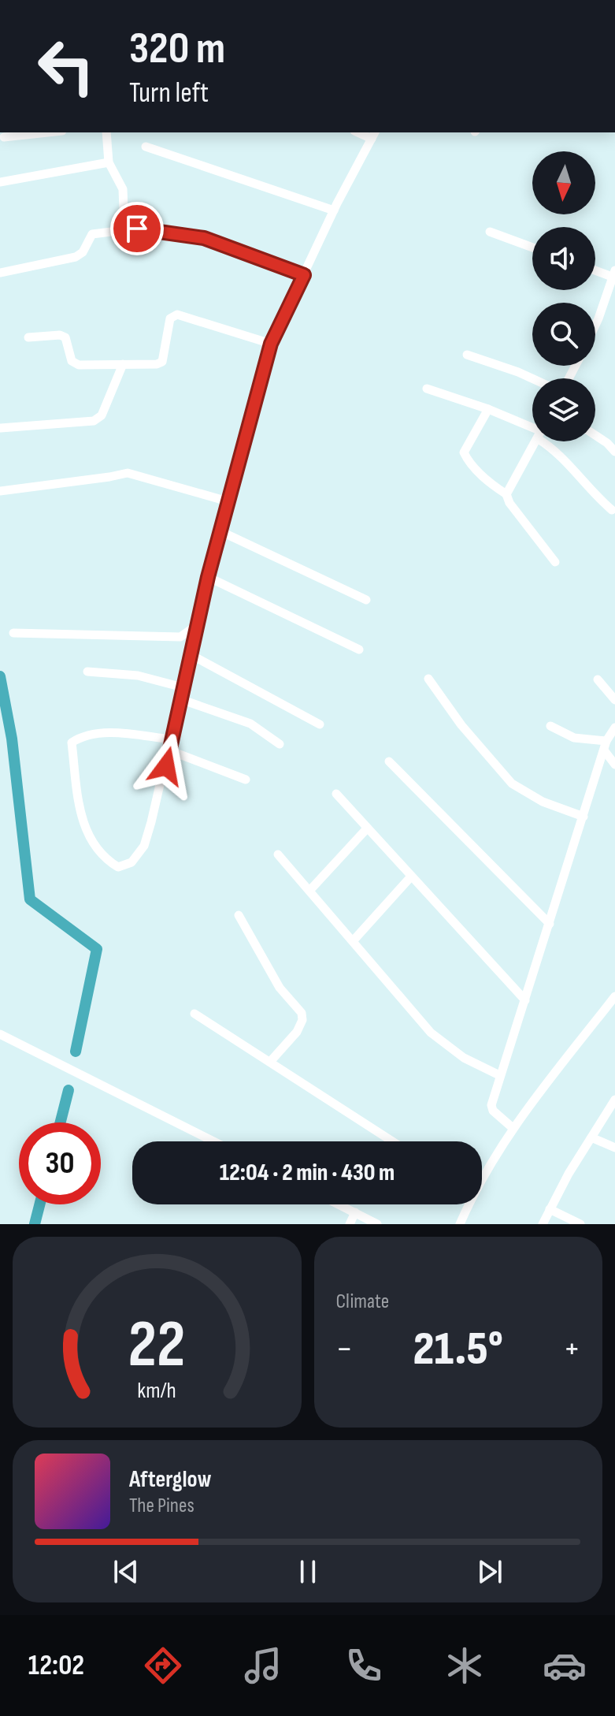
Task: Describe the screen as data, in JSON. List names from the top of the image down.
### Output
{
  "north": "bottom",
  "page": {
    "turn": ["320 m", "Turn left"],
    "limit": "30",
    "trip": "12:04 · 2 min · 430 m",
    "tile": "Climate",
    "heat": ["−", "21.5°", "+"],
    "song": ["Afterglow", "The Pines"],
    "tabs": "12:02",
    "gauge": ["22", "km/h"]
  }
}
